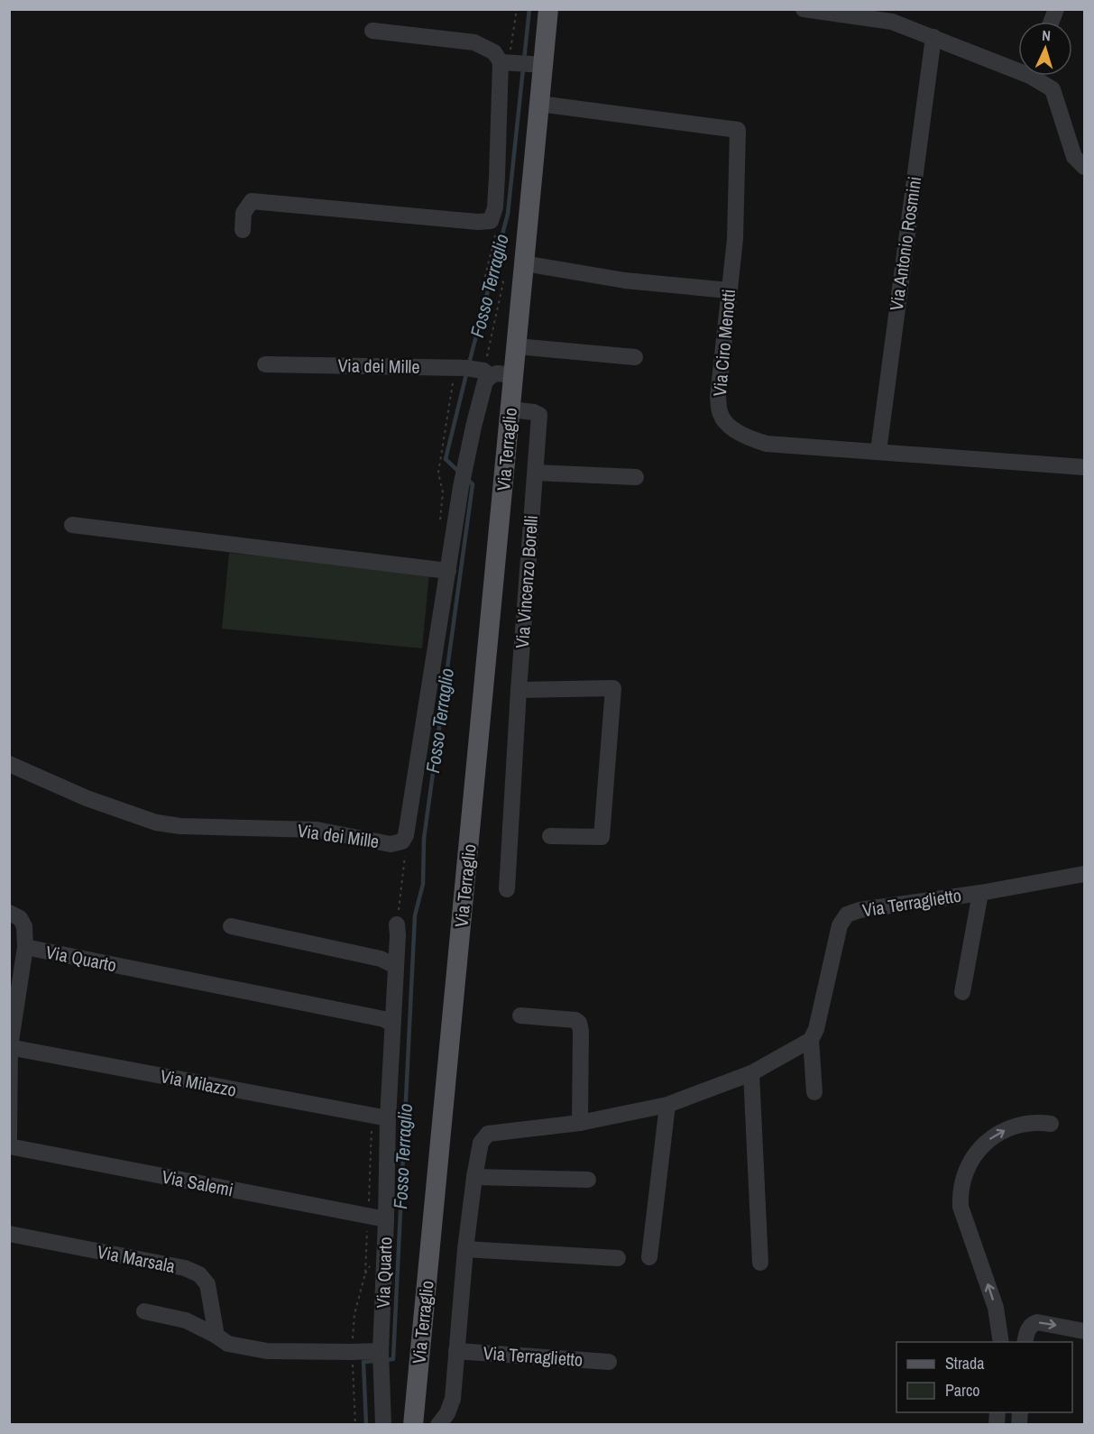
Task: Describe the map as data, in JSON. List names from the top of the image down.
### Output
{
  "streets": {
    "main road": ["Via Terraglio"],
    "street": [
      "Via Antonio Rosmini",
      "Via Ciro Menotti",
      "Via dei Mille",
      "Via Vincenzo Borelli",
      "Via Terraglietto",
      "Via Quarto",
      "Via Milazzo",
      "Via Salemi",
      "Via Marsala"
    ]
  },
  "crossings": [
    ["Via Antonio Rosmini", "Via Ciro Menotti"],
    ["Via Ciro Menotti", "Via Terraglio"],
    ["Via dei Mille", "Via Terraglio"],
    ["Via Terraglio", "Via Vincenzo Borelli"],
    ["Via Quarto", "Via Milazzo"],
    ["Via Quarto", "Via Salemi"]
  ],
  "water": ["Fosso Terraglio"],
  "legend": ["Strada", "Parco"],
  "north": "top"
}
